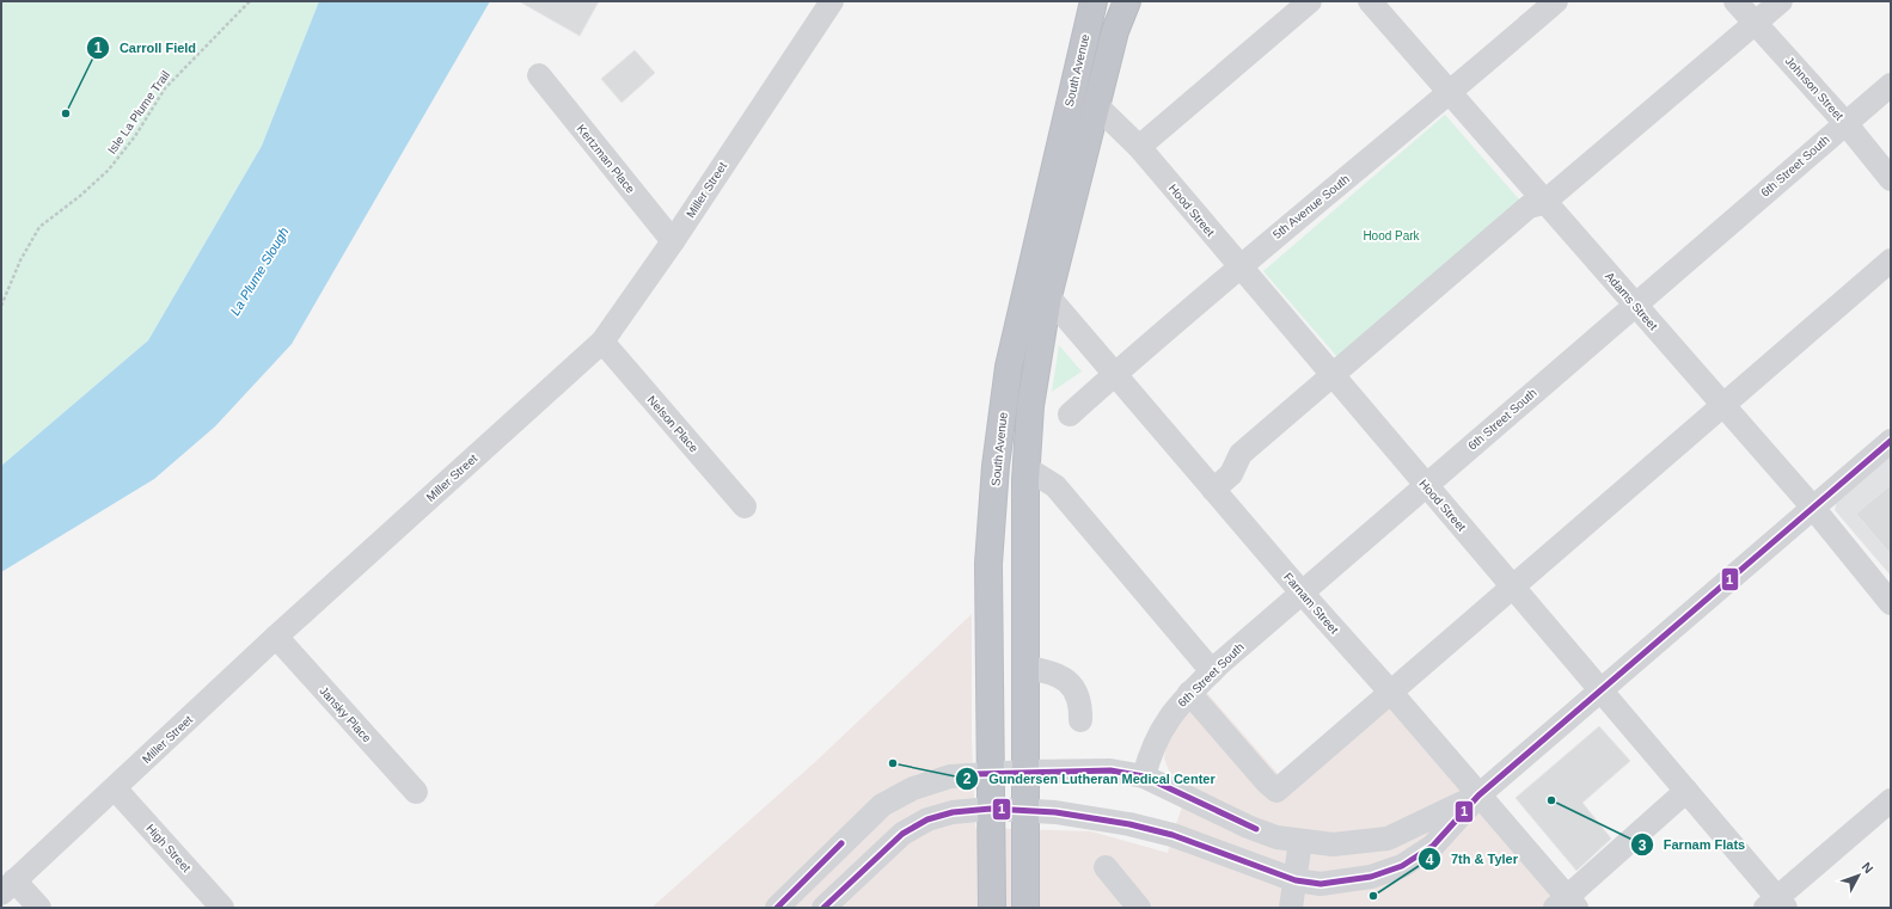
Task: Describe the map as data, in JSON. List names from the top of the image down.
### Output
{
  "streets": {
    "highway": ["South Avenue"],
    "street": [
      "Johnson Street",
      "Kertzman Place",
      "6th Street South",
      "Miller Street",
      "5th Avenue South",
      "Hood Street",
      "Adams Street",
      "Nelson Place",
      "Farnam Street",
      "Jansky Place",
      "High Street"
    ],
    "path": ["Isle La Plume Trail"]
  },
  "crossings": [
    ["Johnson Street", "6th Street South"],
    ["Kertzman Place", "Miller Street"],
    ["6th Street South", "Hood Street"],
    ["6th Street South", "Adams Street"],
    ["6th Street South", "Farnam Street"],
    ["Miller Street", "Nelson Place"],
    ["Miller Street", "Jansky Place"],
    ["Miller Street", "High Street"],
    ["5th Avenue South", "Hood Street"],
    ["5th Avenue South", "Adams Street"],
    ["5th Avenue South", "Farnam Street"]
  ],
  "water": ["La Plume Slough"],
  "parks": ["Hood Park"],
  "places": [
    "Carroll Field",
    "Gundersen Lutheran Medical Center",
    "Farnam Flats",
    "7th & Tyler"
  ],
  "lines": ["transit line 1"],
  "north": "top right"
}
